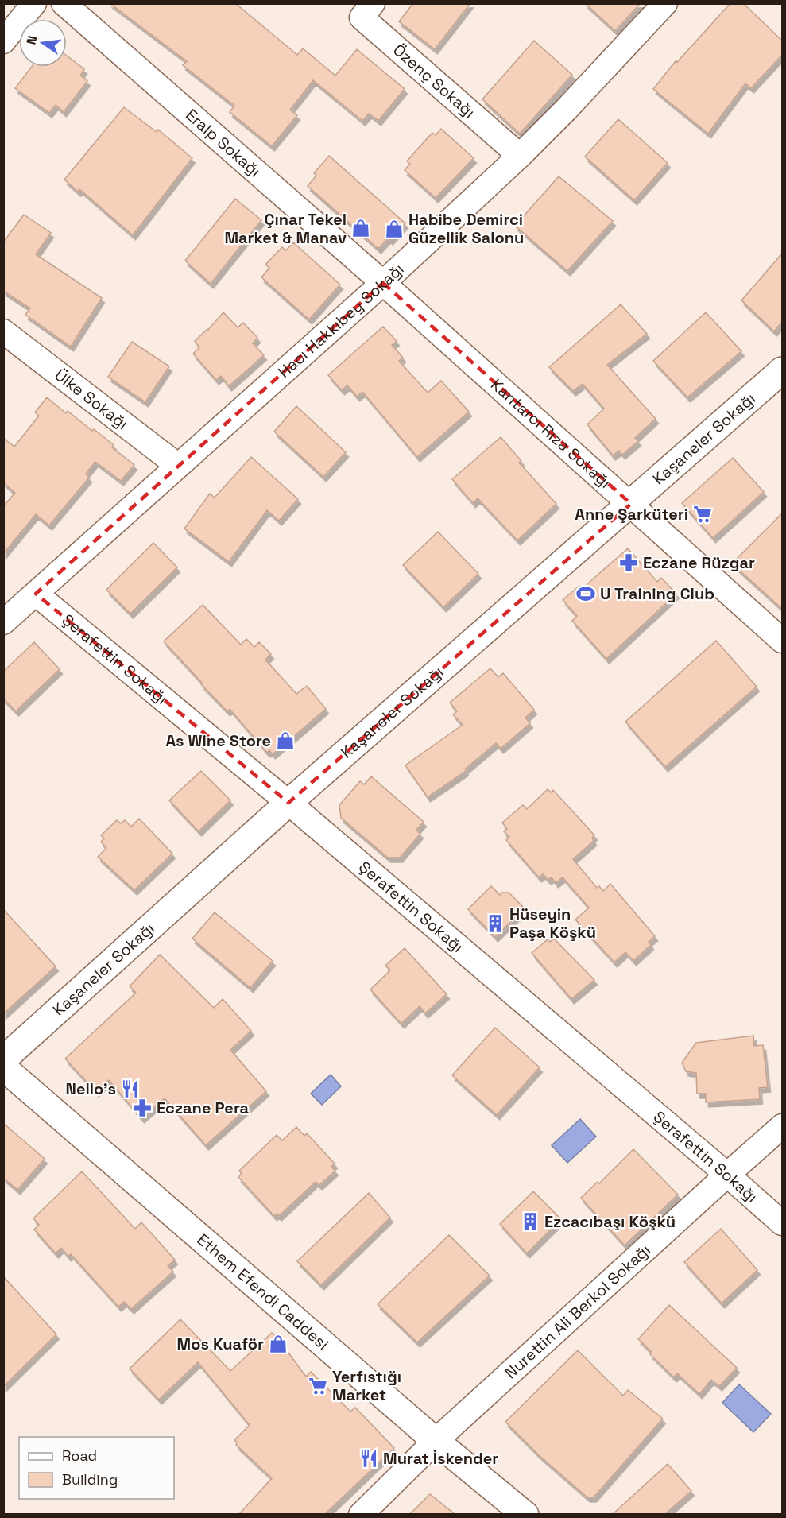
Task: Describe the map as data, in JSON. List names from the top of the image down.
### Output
{
  "streets": {
    "street": [
      "Özenç Sokağı",
      "Eralp Sokağı",
      "Hacı Hakkıbey Sokağı",
      "Ülke Sokağı",
      "Kantarcı Rıza Sokağı",
      "Kaşaneler Sokağı",
      "Şerafettin Sokağı",
      "Ethem Efendi Caddesi",
      "Nurettin Ali Berkol Sokağı"
    ]
  },
  "crossings": [
    ["Özenç Sokağı", "Hacı Hakkıbey Sokağı"],
    ["Eralp Sokağı", "Hacı Hakkıbey Sokağı"],
    ["Eralp Sokağı", "Kantarcı Rıza Sokağı"],
    ["Hacı Hakkıbey Sokağı", "Ülke Sokağı"],
    ["Hacı Hakkıbey Sokağı", "Kantarcı Rıza Sokağı"],
    ["Hacı Hakkıbey Sokağı", "Şerafettin Sokağı"],
    ["Kantarcı Rıza Sokağı", "Kaşaneler Sokağı"],
    ["Kaşaneler Sokağı", "Şerafettin Sokağı"],
    ["Şerafettin Sokağı", "Nurettin Ali Berkol Sokağı"],
    ["Ethem Efendi Caddesi", "Nurettin Ali Berkol Sokağı"]
  ],
  "places": {
    "shop": [
      "Çınar Tekel Market & Manav",
      "Habibe Demirci Güzellik Salonu",
      "As Wine Store",
      "Mos Kuaför"
    ],
    "supermarket": ["Anne Şarküteri", "Yerfıstığı Market"],
    "pharmacy": ["Eczane Rüzgar", "Eczane Pera"],
    "sports": ["U Training Club"],
    "building": ["Hüseyin Paşa Köşkü", "Ezcacıbaşı Köşkü"],
    "restaurant": ["Nello's", "Murat İskender"]
  },
  "legend": ["Road", "Building"],
  "north": "left"
}
